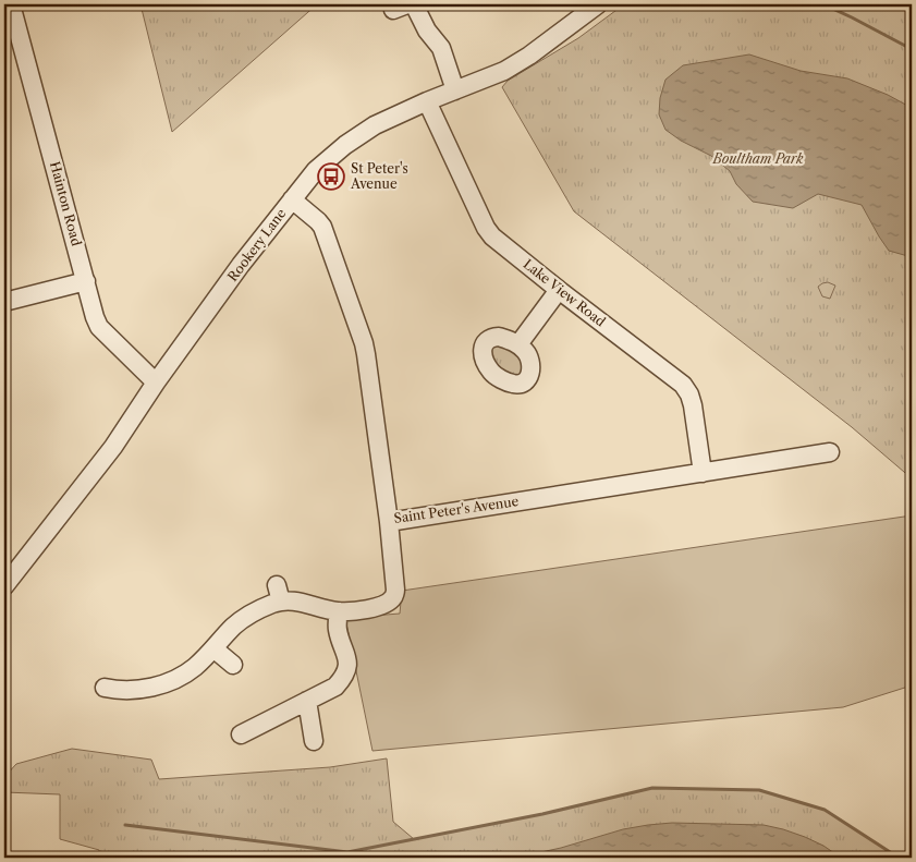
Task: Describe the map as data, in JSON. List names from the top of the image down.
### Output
{
  "streets": {
    "street": [
      "Hainton Road",
      "Rookery Lane",
      "Lake View Road",
      "Saint Peter's Avenue"
    ]
  },
  "crossings": [
    ["Hainton Road", "Rookery Lane"],
    ["Rookery Lane", "Lake View Road"],
    ["Rookery Lane", "Saint Peter's Avenue"],
    ["Lake View Road", "Saint Peter's Avenue"]
  ],
  "parks": ["Boultham Park"],
  "places": {
    "bus stop": ["St Peter's Avenue"]
  }
}
